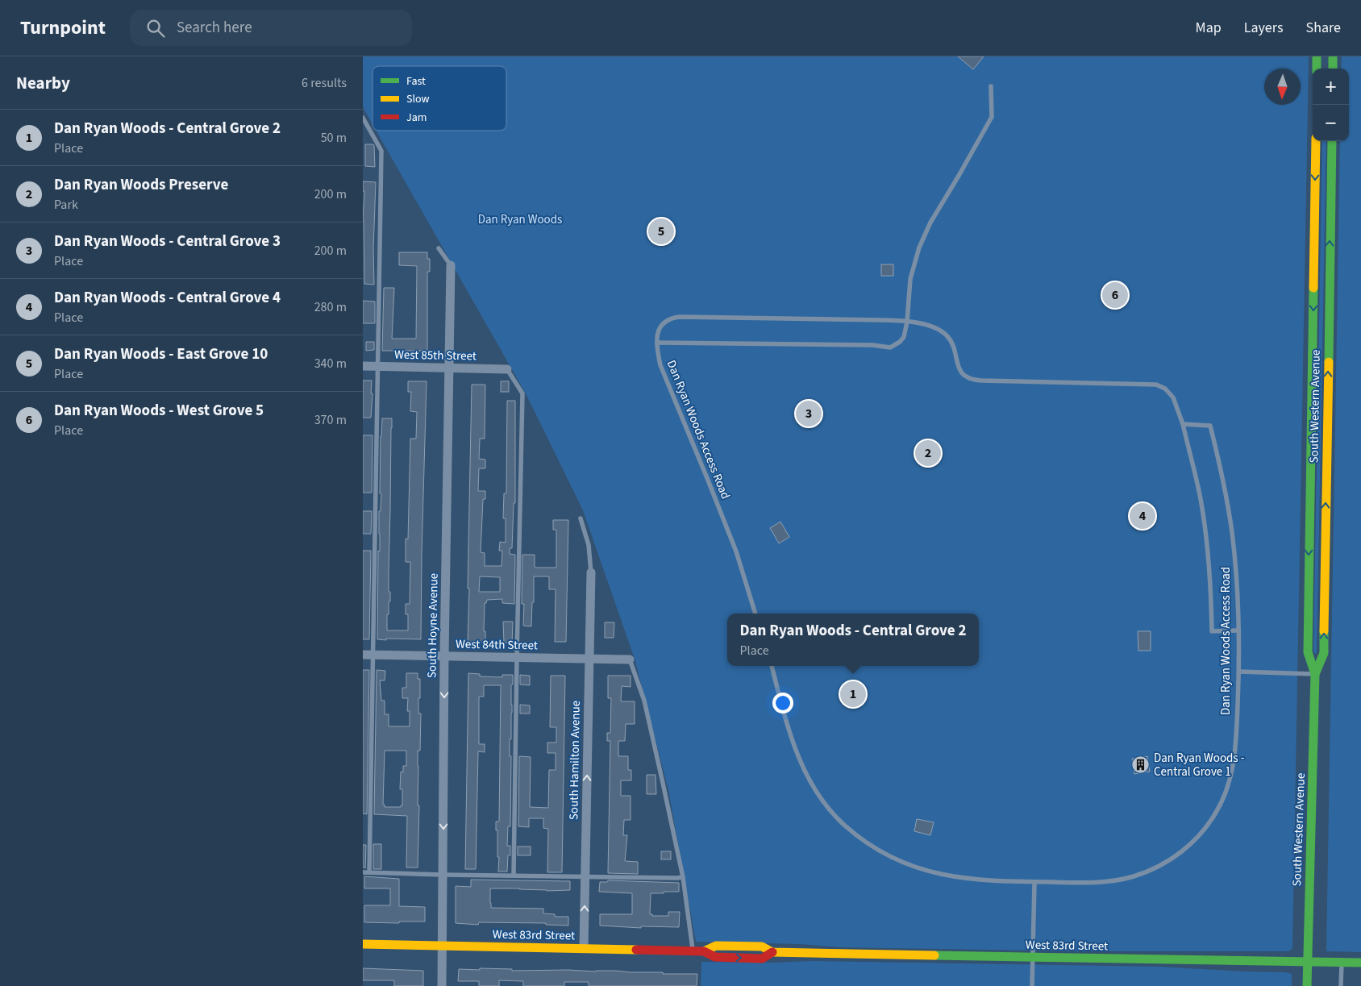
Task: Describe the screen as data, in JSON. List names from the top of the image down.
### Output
{
  "streets": {
    "main road": ["South Western Avenue", "West 83rd Street"],
    "street": [
      "West 85th Street",
      "South Hoyne Avenue",
      "West 84th Street",
      "South Hamilton Avenue"
    ],
    "lane": ["Dan Ryan Woods Access Road"]
  },
  "crossings": [
    ["West 85th Street", "South Hoyne Avenue"],
    ["South Western Avenue", "West 83rd Street"],
    ["South Hoyne Avenue", "West 84th Street"],
    ["South Hoyne Avenue", "West 83rd Street"],
    ["West 84th Street", "South Hamilton Avenue"],
    ["South Hamilton Avenue", "West 83rd Street"]
  ],
  "one_way": ["South Hamilton Avenue"],
  "parks": ["Dan Ryan Woods"],
  "places": {
    "building": ["Dan Ryan Woods - Central Grove 1"]
  },
  "legend": ["Fast", "Slow", "Jam"],
  "north": "bottom",
  "page": {
    "header": "Turnpoint",
    "search": "Search here",
    "nav": ["Map", "Layers", "Share"],
    "heading": ["Nearby", "6 results"],
    "map_buttons": ["+", "−"],
    "list": [
      {
        "mark": "1",
        "name": "Dan Ryan Woods - Central Grove 2",
        "note": "Place",
        "value": "50 m"
      },
      {
        "mark": "2",
        "name": "Dan Ryan Woods Preserve",
        "note": "Park",
        "value": "200 m"
      },
      {
        "mark": "3",
        "name": "Dan Ryan Woods - Central Grove 3",
        "note": "Place",
        "value": "200 m"
      },
      {
        "mark": "4",
        "name": "Dan Ryan Woods - Central Grove 4",
        "note": "Place",
        "value": "280 m"
      },
      {
        "mark": "5",
        "name": "Dan Ryan Woods - East Grove 10",
        "note": "Place",
        "value": "340 m"
      },
      {
        "mark": "6",
        "name": "Dan Ryan Woods - West Grove 5",
        "note": "Place",
        "value": "370 m"
      }
    ],
    "pins": [
      "5",
      "6",
      "3",
      "2",
      "4",
      "1"
    ],
    "popup": ["Dan Ryan Woods - Central Grove 2", "Place"]
  }
}
